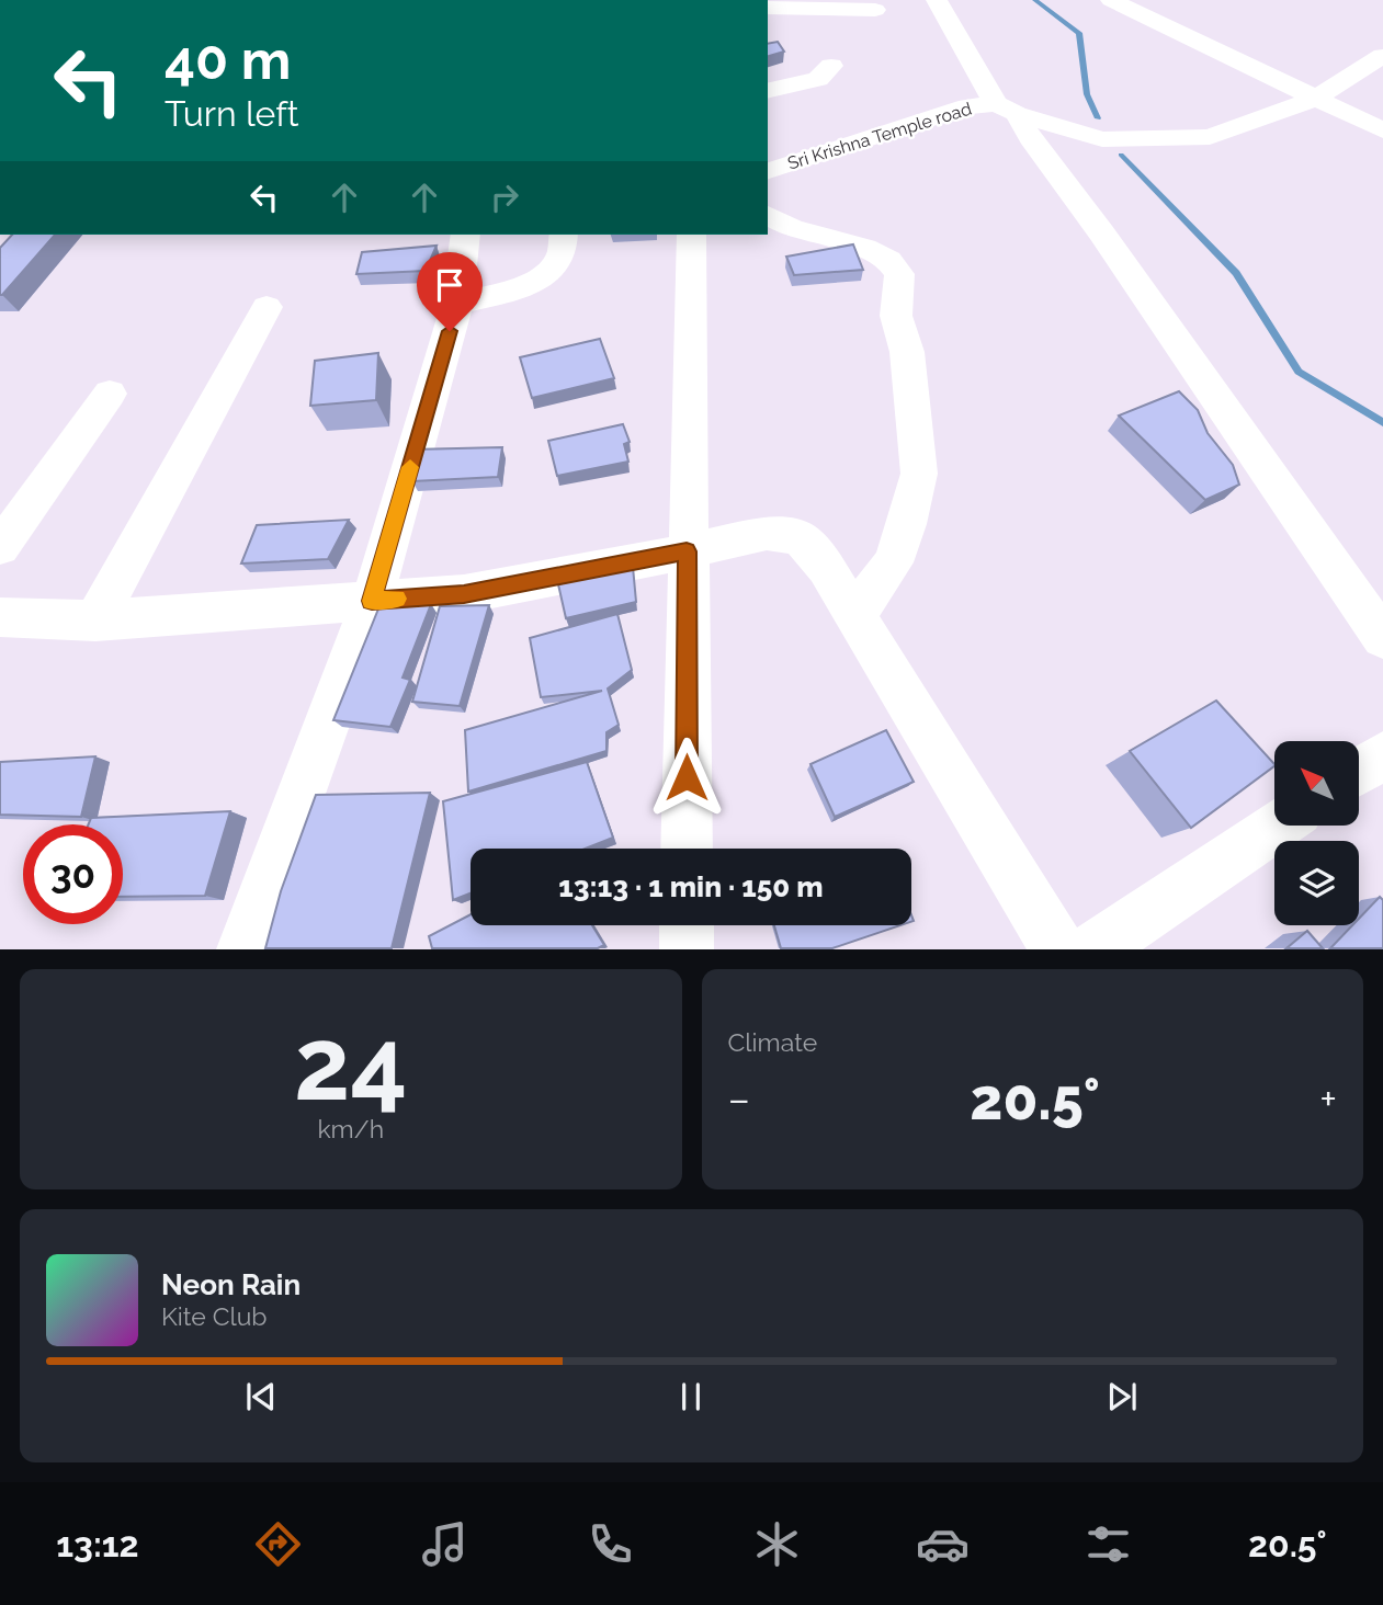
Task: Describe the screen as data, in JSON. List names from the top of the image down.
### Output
{
  "streets": {
    "street": ["Sri Krishna Temple road"]
  },
  "north": "top left",
  "page": {
    "turn": ["40 m", "Turn left"],
    "limit": "30",
    "trip": "13:13 · 1 min · 150 m",
    "tile": [
      ["24", "km/h"],
      "Climate"
    ],
    "heat": ["−", "20.5°", "+"],
    "song": ["Neon Rain", "Kite Club"],
    "tabs": ["13:12", "20.5°"]
  }
}
